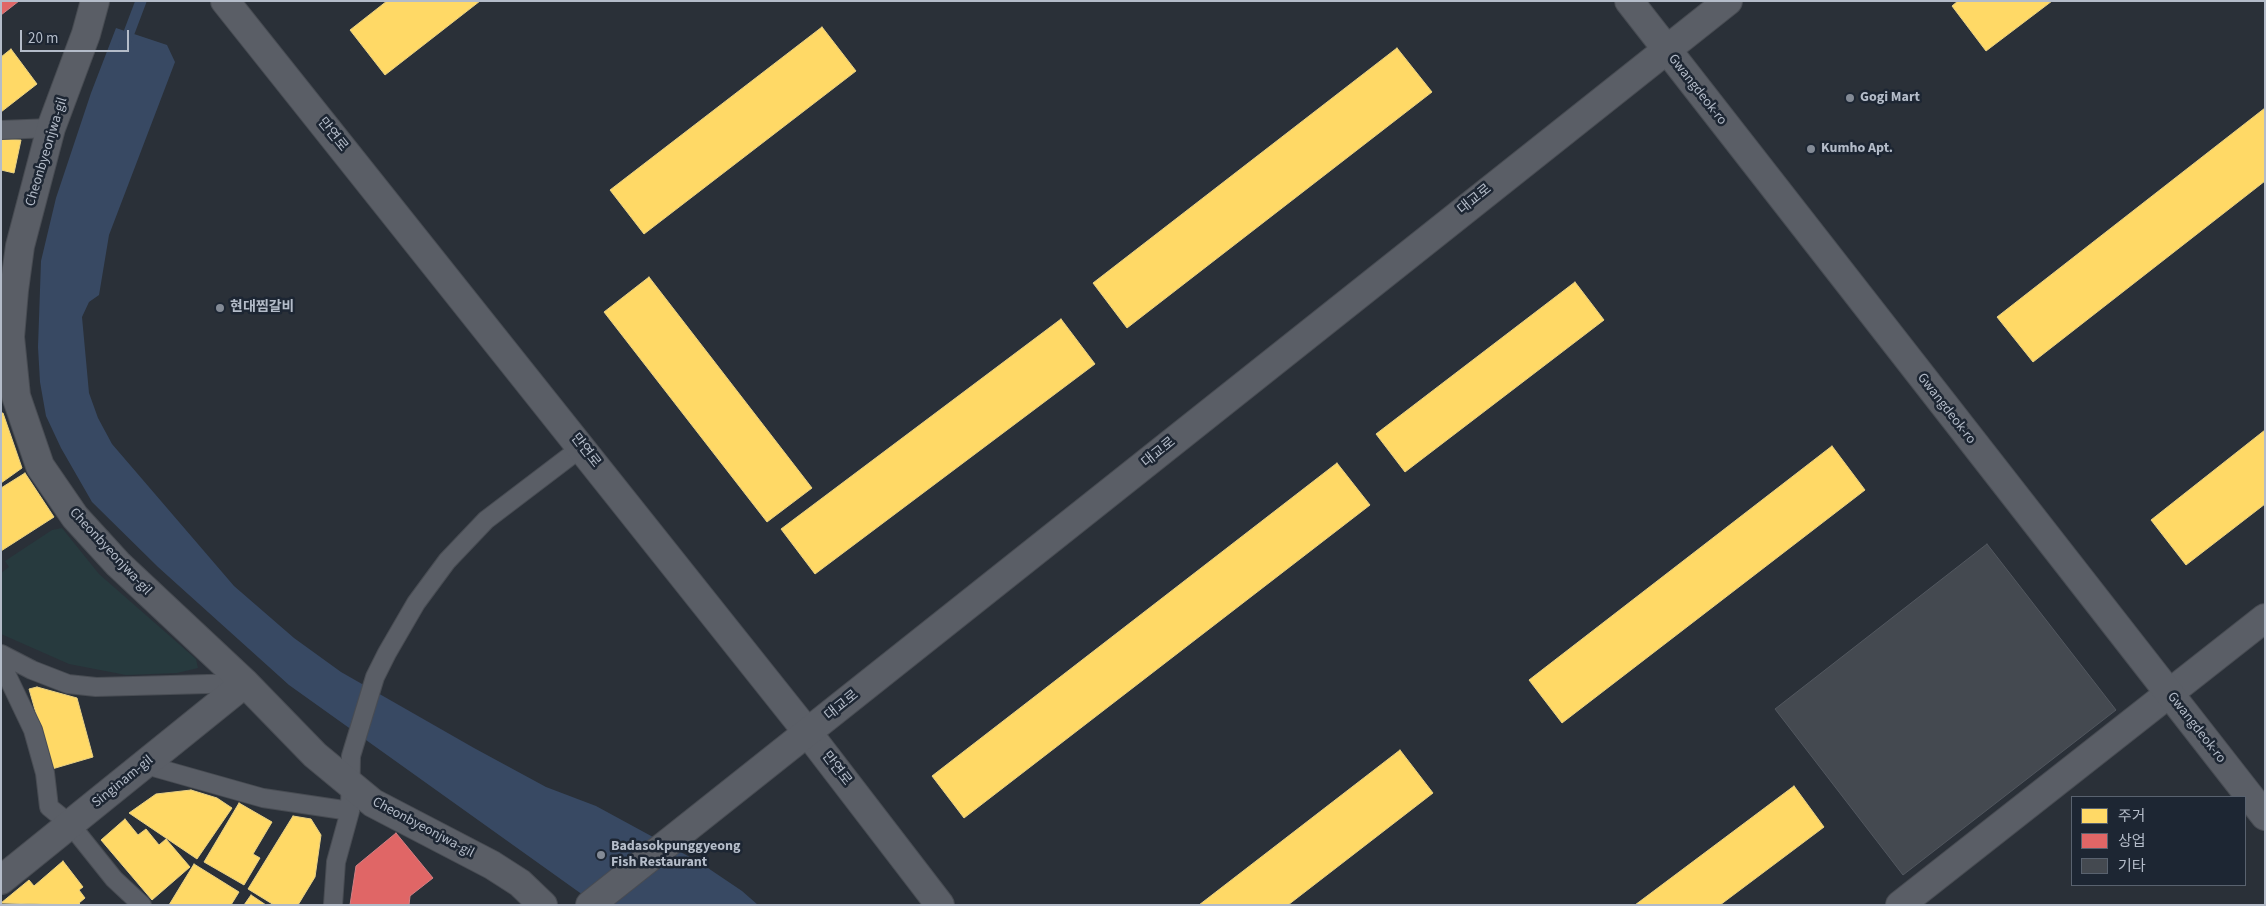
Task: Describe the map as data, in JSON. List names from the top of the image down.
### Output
{
  "streets": {
    "street": [
      "Gwangdeok-ro",
      "만연로",
      "Cheonbyeonjwa-gil",
      "대교로",
      "Singinam-gil"
    ]
  },
  "crossings": [
    ["Gwangdeok-ro", "대교로"],
    ["만연로", "대교로"],
    ["Cheonbyeonjwa-gil", "Singinam-gil"]
  ],
  "places": [
    "Gogi Mart",
    "Kumho Apt.",
    "현대찜갈비",
    "Badasokpunggyeong Fish Restaurant"
  ],
  "legend": ["주거", "상업", "기타"],
  "scale_bar": "20 m"
}
